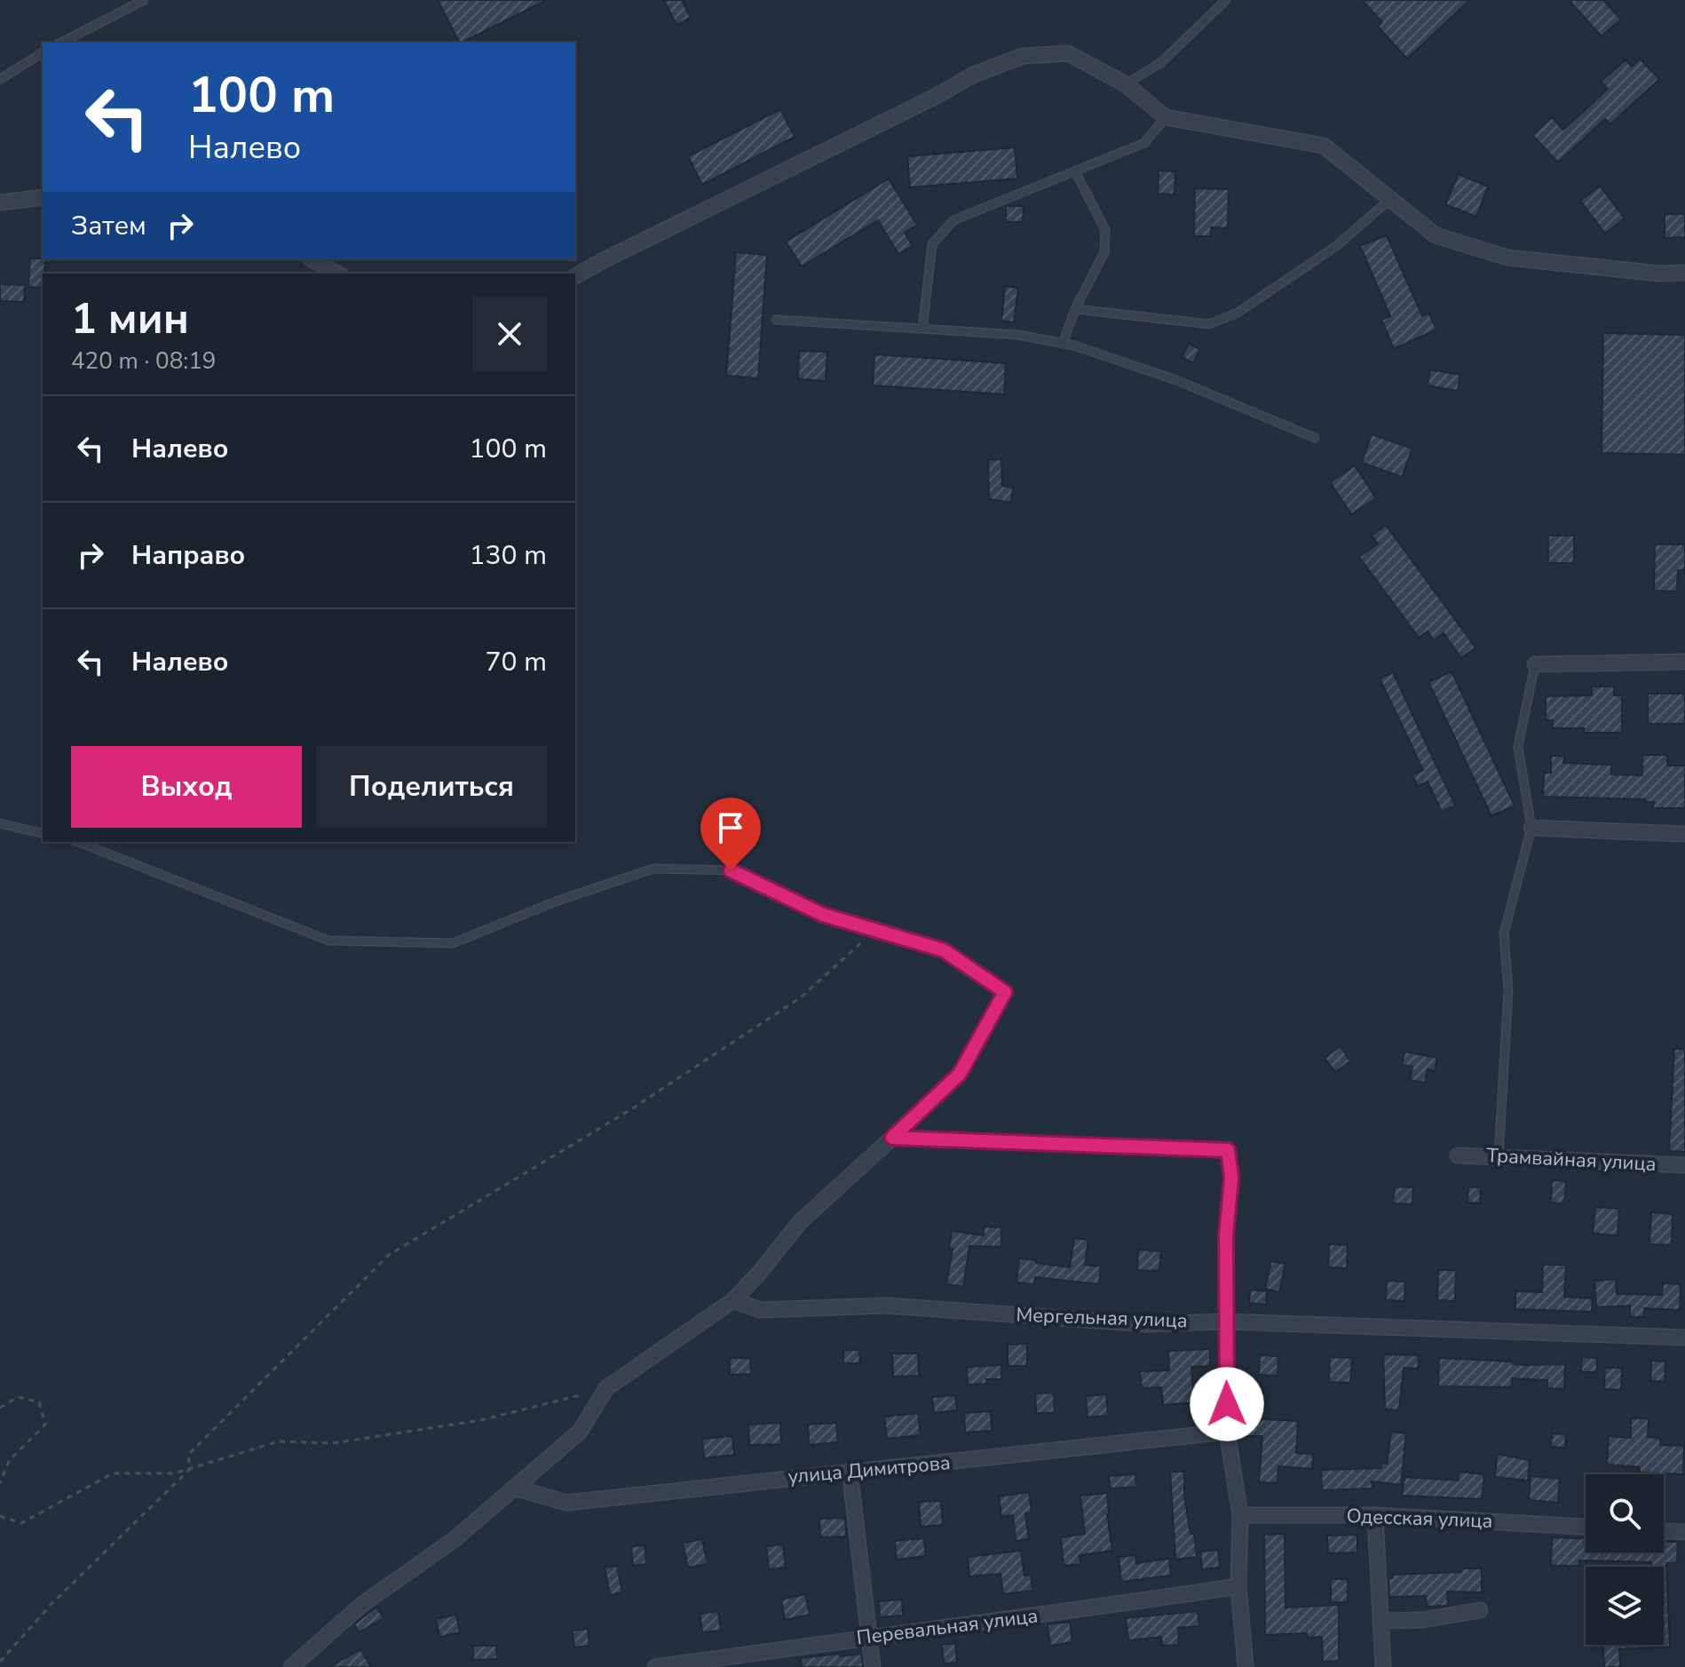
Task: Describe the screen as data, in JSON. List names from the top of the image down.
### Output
{
  "streets": {
    "street": [
      "Трамвайная улица",
      "Мергельная улица",
      "улица Димитрова",
      "Одесская улица",
      "Перевальная улица"
    ]
  },
  "page": {
    "turn": ["100 m", "Налево"],
    "then": "Затем",
    "heading": ["1 мин", "420 m · 08:19"],
    "list": [
      {
        "name": "Налево",
        "value": "100 m"
      },
      {
        "name": "Направо",
        "value": "130 m"
      },
      {
        "name": "Налево",
        "value": "70 m"
      }
    ],
    "buttons": ["Выход", "Поделиться"]
  }
}
